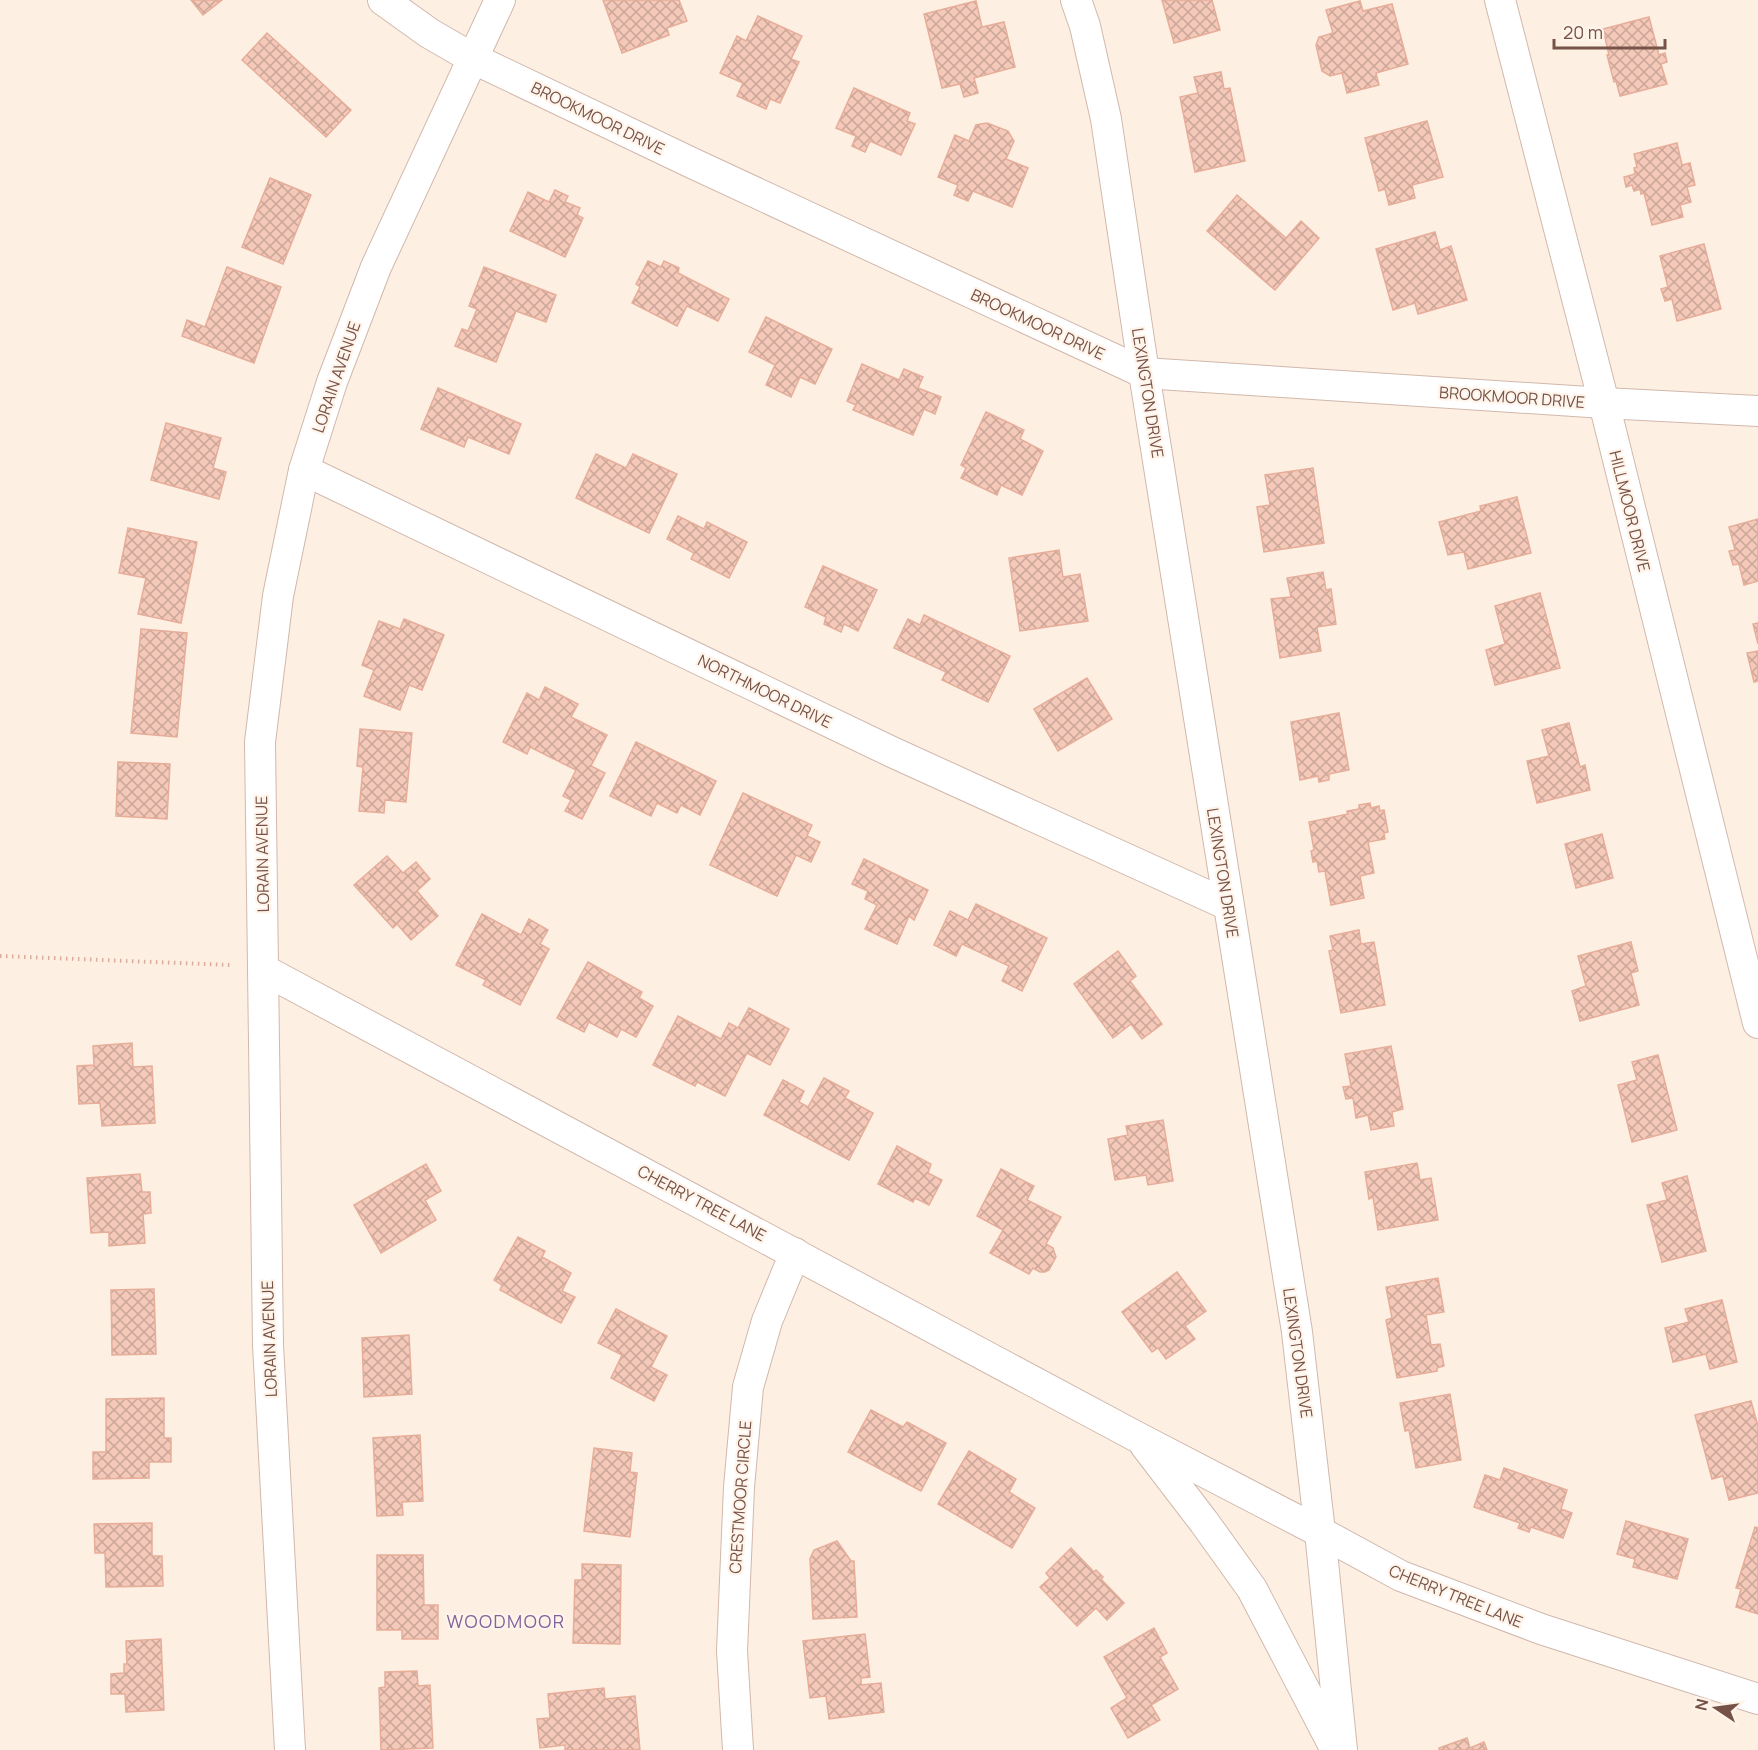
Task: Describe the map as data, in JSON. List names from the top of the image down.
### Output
{
  "streets": {
    "street": [
      "BROOKMOOR DRIVE",
      "LORAIN AVENUE",
      "LEXINGTON DRIVE",
      "HILLMOOR DRIVE",
      "NORTHMOOR DRIVE",
      "CHERRY TREE LANE",
      "CRESTMOOR CIRCLE"
    ]
  },
  "crossings": [
    ["BROOKMOOR DRIVE", "LORAIN AVENUE"],
    ["BROOKMOOR DRIVE", "LEXINGTON DRIVE"],
    ["BROOKMOOR DRIVE", "HILLMOOR DRIVE"],
    ["LORAIN AVENUE", "NORTHMOOR DRIVE"],
    ["LORAIN AVENUE", "CHERRY TREE LANE"],
    ["LEXINGTON DRIVE", "NORTHMOOR DRIVE"],
    ["LEXINGTON DRIVE", "CHERRY TREE LANE"],
    ["CHERRY TREE LANE", "CRESTMOOR CIRCLE"]
  ],
  "districts": ["WOODMOOR"],
  "scale_bar": "20 m",
  "north": "left"
}
